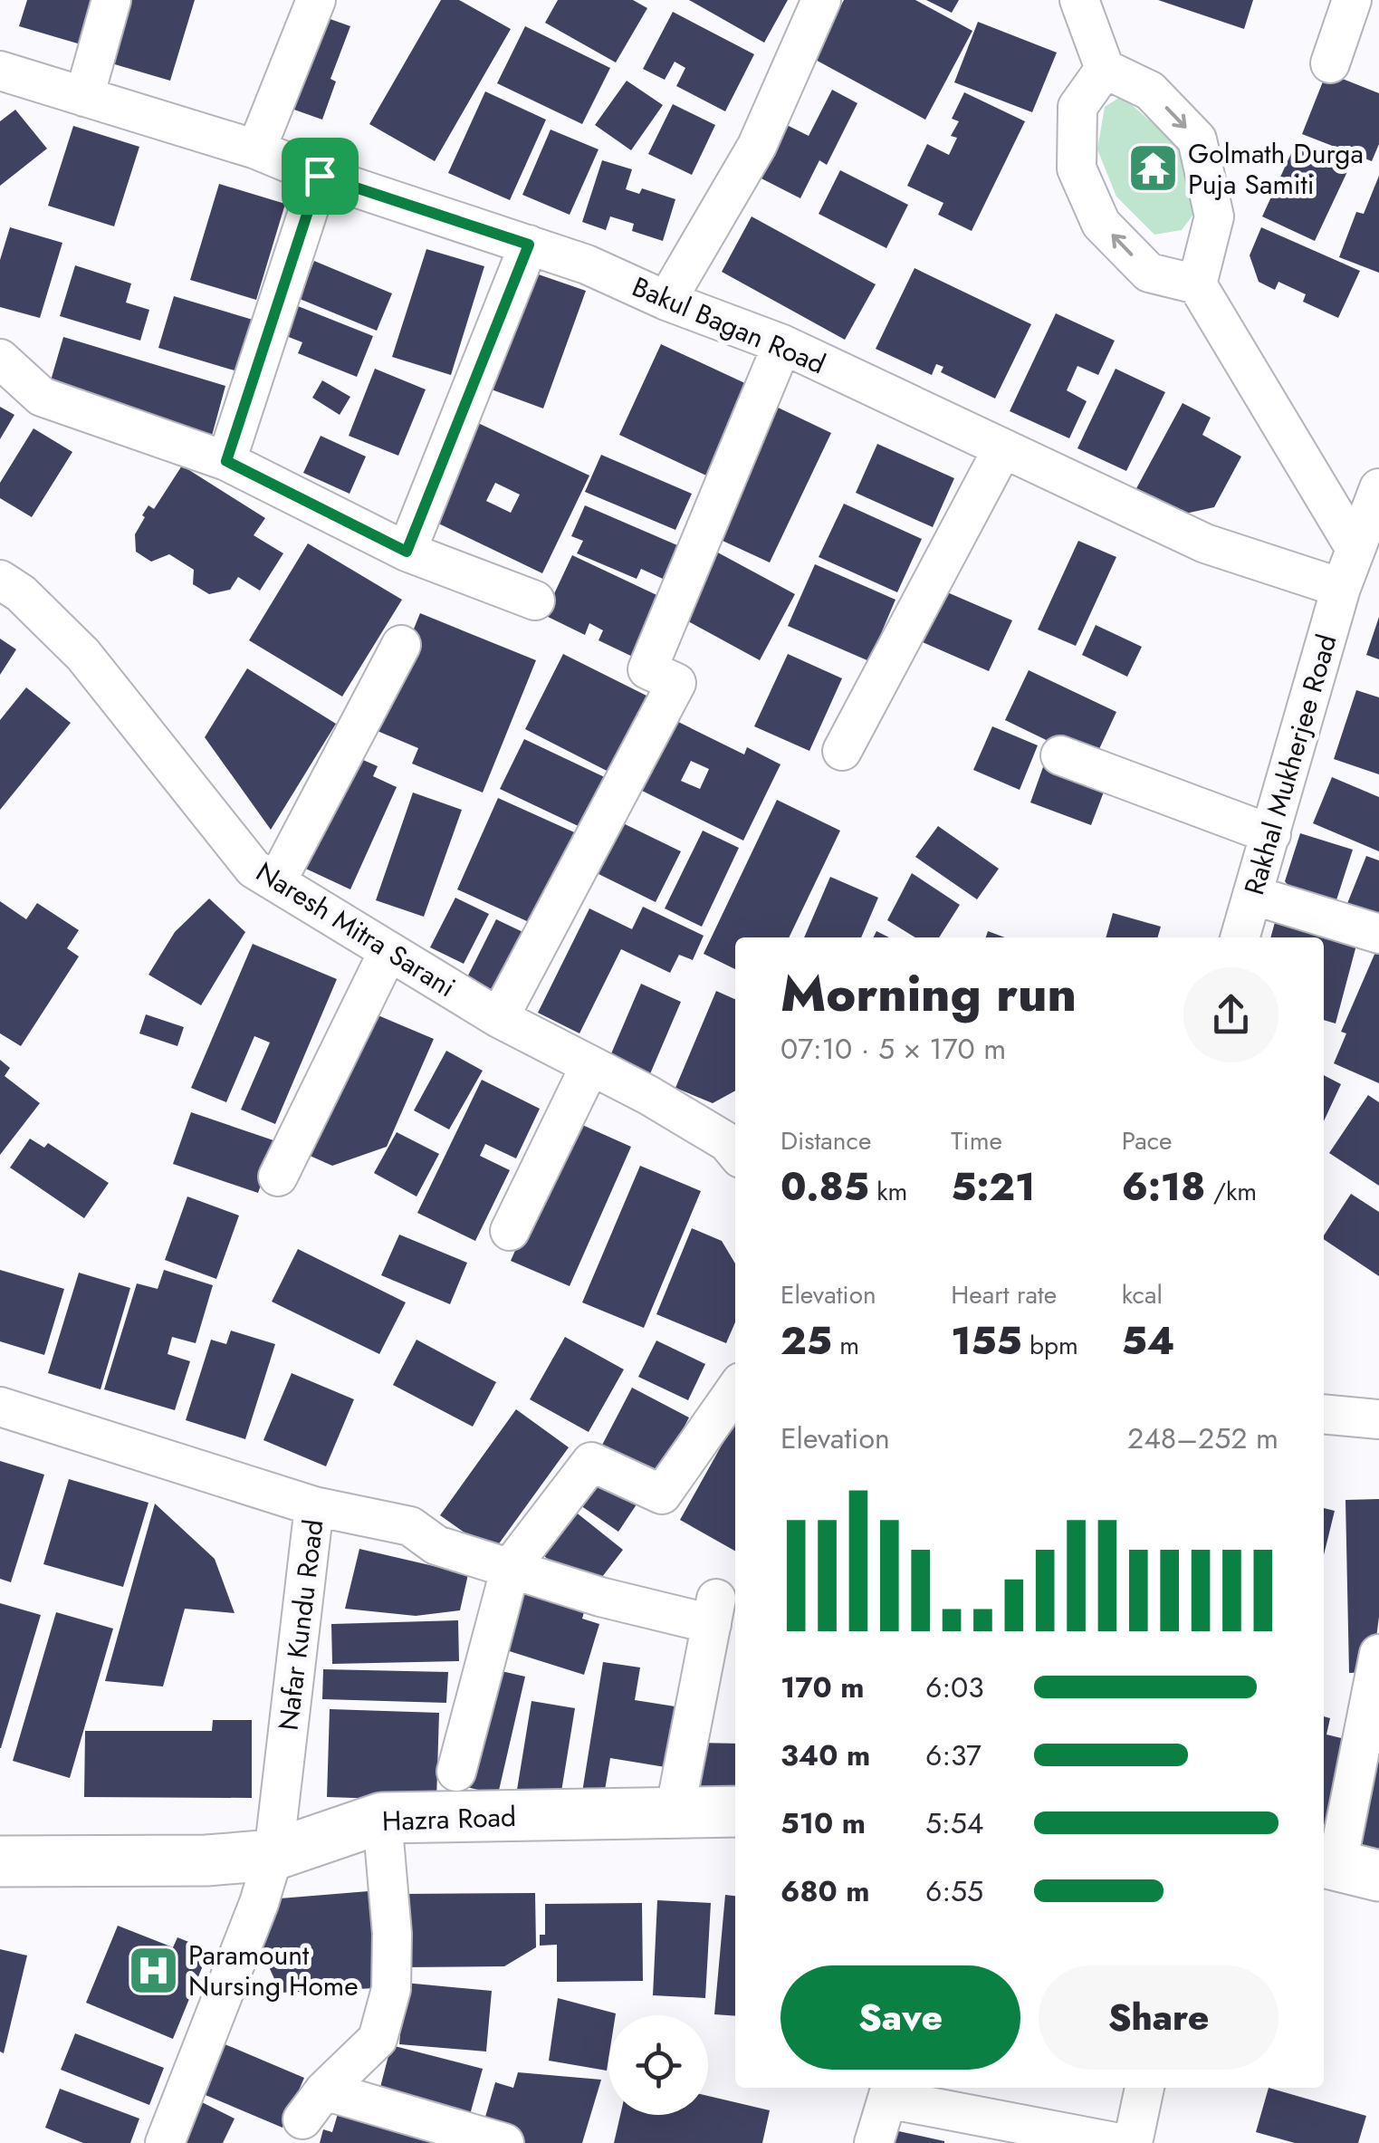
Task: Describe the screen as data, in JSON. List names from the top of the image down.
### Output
{
  "streets": {
    "main road": ["Hazra Road"],
    "street": [
      "Bakul Bagan Road",
      "Rakhal Mukherjee Road",
      "Naresh Mitra Sarani",
      "Nafar Kundu Road"
    ]
  },
  "crossings": [
    ["Bakul Bagan Road", "Rakhal Mukherjee Road"],
    ["Nafar Kundu Road", "Hazra Road"]
  ],
  "places": {
    "temple": ["Golmath Durga Puja Samiti"],
    "hospital": ["Paramount Nursing Home"]
  },
  "page": {
    "heading": ["Morning run", "07:10 · 5 × 170 m"],
    "stats": [
      ["Distance", "0.85 km"],
      ["Time", "5:21"],
      ["Pace", "6:18 /km"],
      ["Elevation", "25 m"],
      ["Heart rate", "155 bpm"],
      ["kcal", "54"]
    ],
    "chart": ["Elevation", "248–252 m"],
    "list": [
      {
        "name": "170 m",
        "note": "6:03"
      },
      {
        "name": "340 m",
        "note": "6:37"
      },
      {
        "name": "510 m",
        "note": "5:54"
      },
      {
        "name": "680 m",
        "note": "6:55"
      }
    ],
    "buttons": ["Save", "Share"]
  }
}
